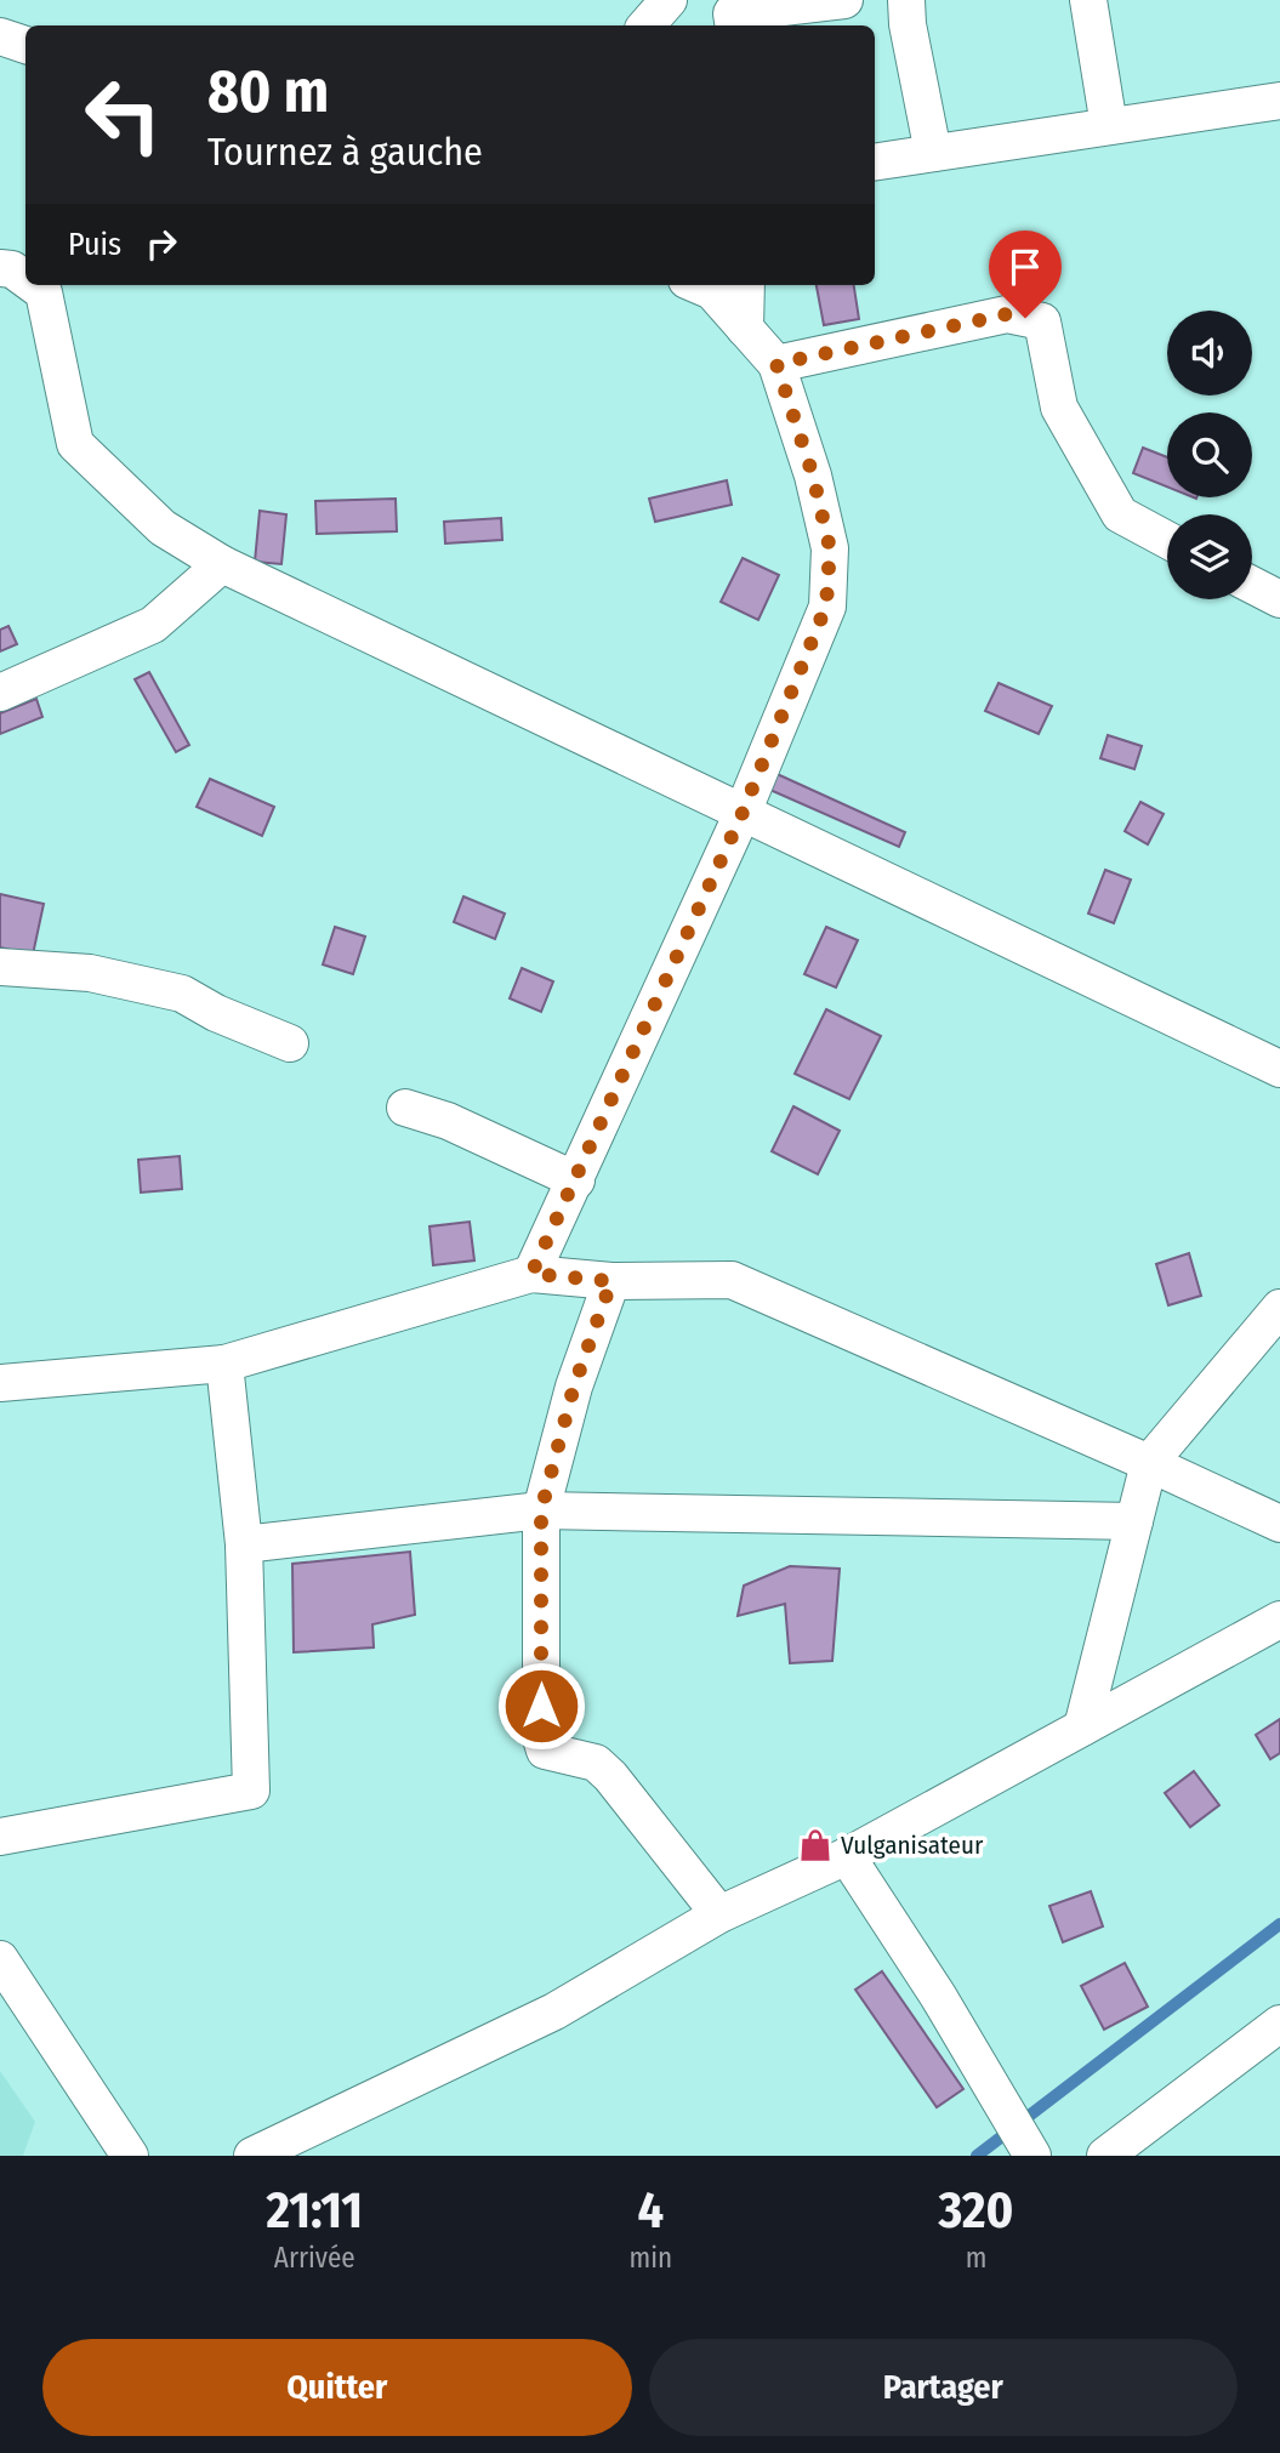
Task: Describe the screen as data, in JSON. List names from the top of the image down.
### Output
{
  "places": {
    "shop": ["Vulganisateur"]
  },
  "page": {
    "turn": ["80 m", "Tournez à gauche"],
    "then": "Puis",
    "eta": [
      "21:11",
      "Arrivée",
      "4",
      "min",
      "320",
      "m"
    ],
    "buttons": ["Quitter", "Partager"]
  }
}
